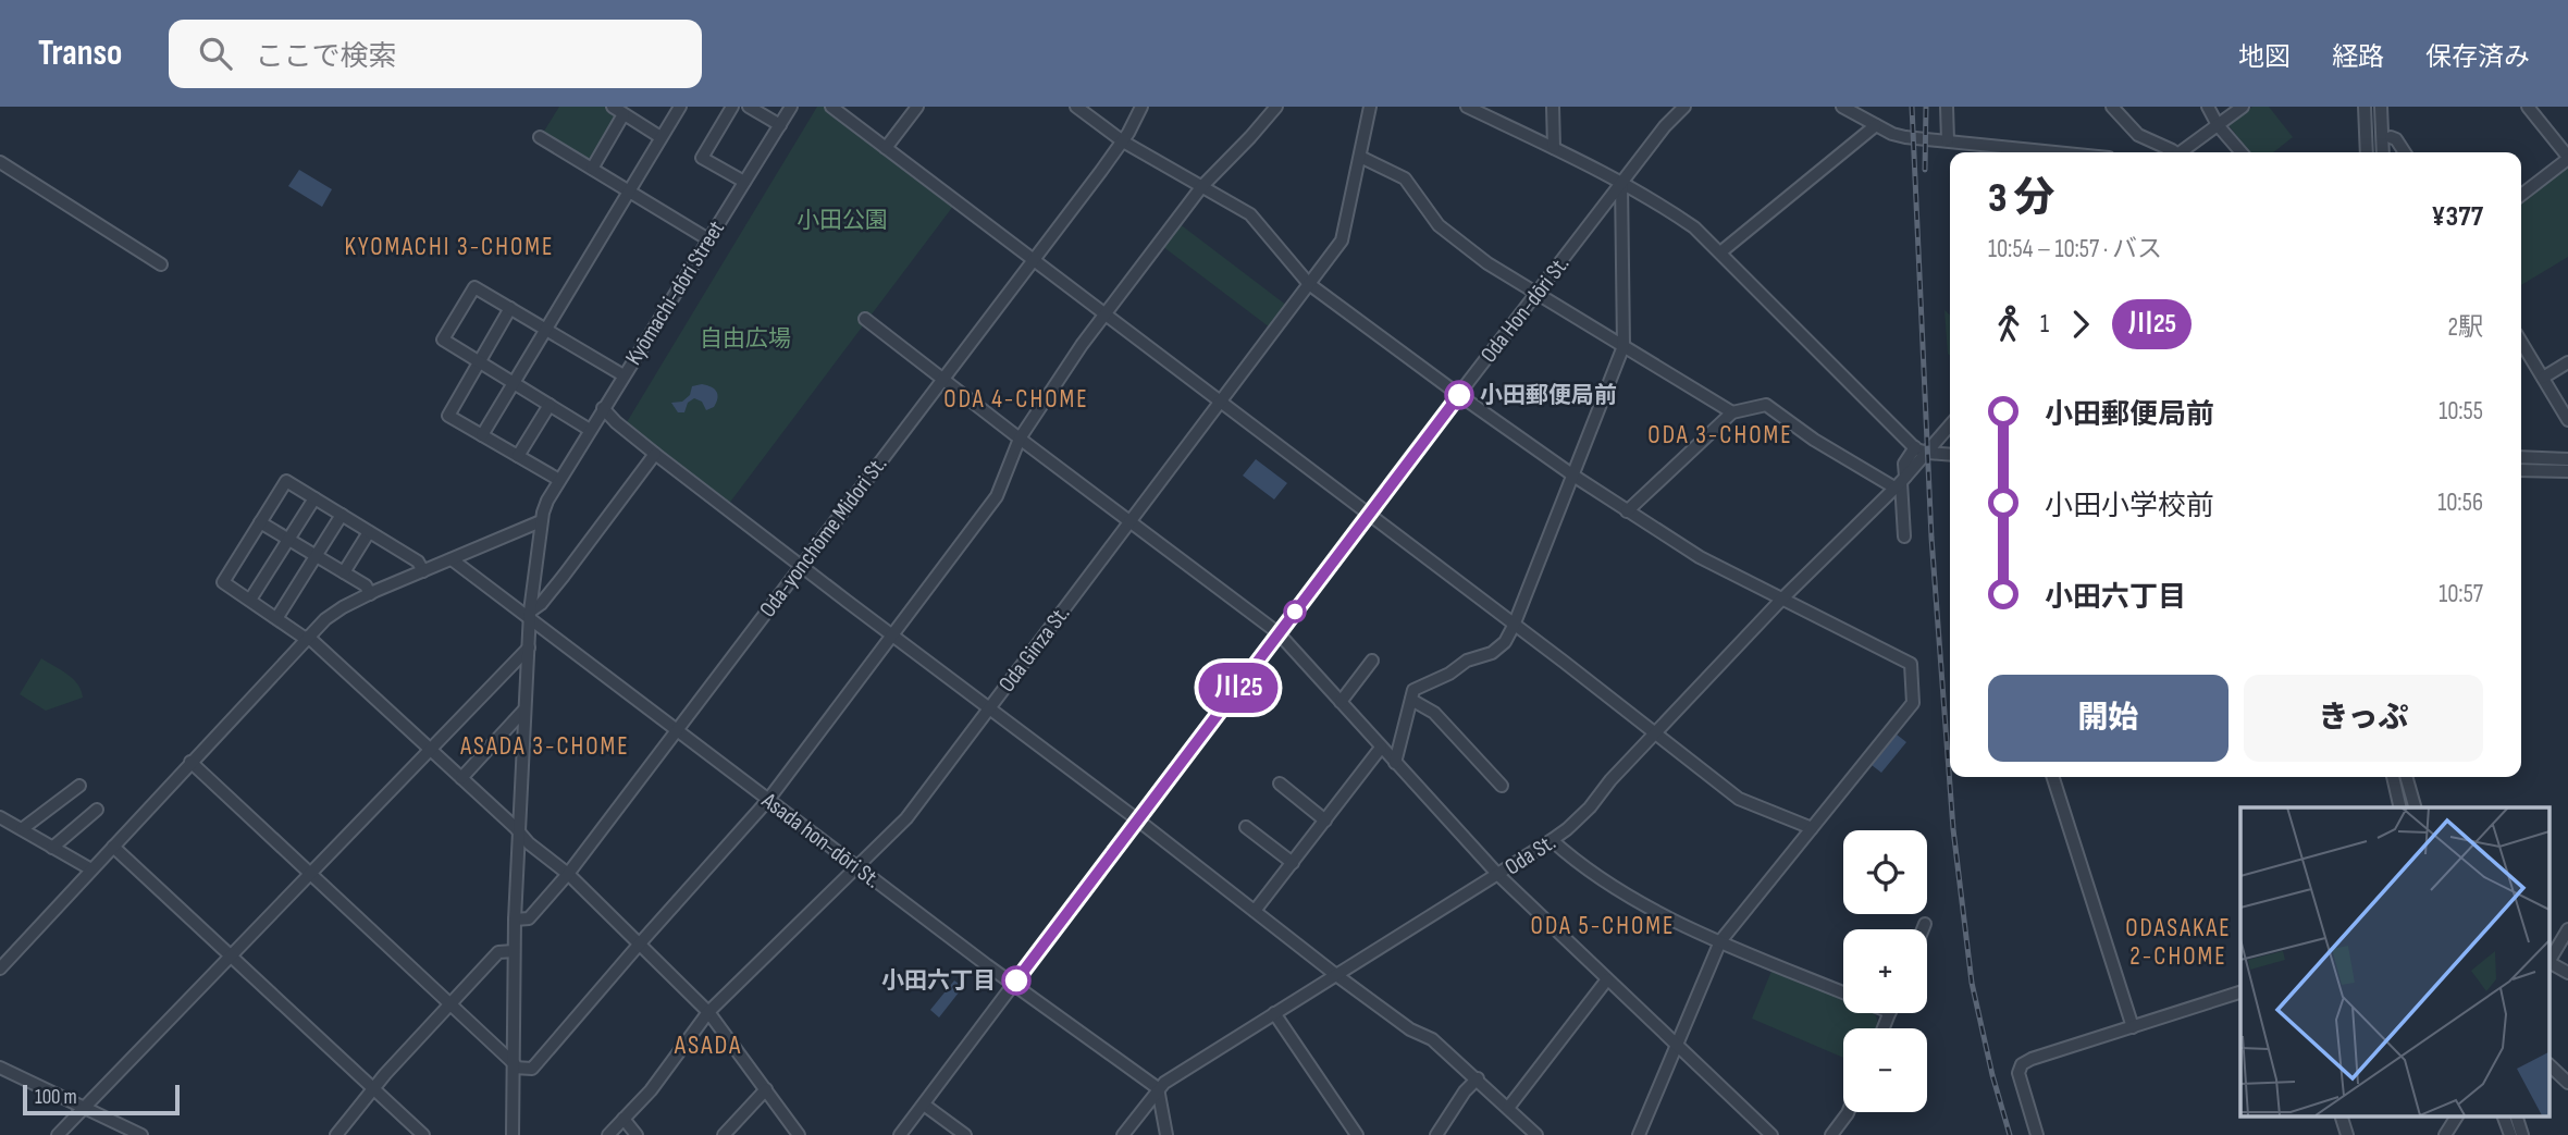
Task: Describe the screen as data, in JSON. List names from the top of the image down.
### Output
{
  "streets": {
    "street": [
      "Kyōmachi-dōri Street",
      "Oda Hon-dōri St.",
      "Oda-yonchōme Midori St.",
      "Oda Ginza St.",
      "Asada hon-dōri St.",
      "Oda St."
    ]
  },
  "crossings": [
    ["Kyōmachi-dōri Street", "Oda-yonchōme Midori St."],
    ["Kyōmachi-dōri Street", "Asada hon-dōri St."],
    ["Oda Hon-dōri St.", "Asada hon-dōri St."],
    ["Oda-yonchōme Midori St.", "Asada hon-dōri St."],
    ["Oda Ginza St.", "Asada hon-dōri St."],
    ["Asada hon-dōri St.", "Oda St."]
  ],
  "districts": [
    "KYOMACHI 3-CHOME",
    "ODA 4-CHOME",
    "ODA 3-CHOME",
    "ASADA 3-CHOME",
    "ODA 5-CHOME",
    "ODASAKAE 2-CHOME",
    "ASADA"
  ],
  "parks": ["小田公園", "自由広場"],
  "places": ["小田郵便局前", "小田六丁目"],
  "lines": ["bus line 川25"],
  "scale_bar": "100 m",
  "page": {
    "header": "Transo",
    "search": "ここで検索",
    "nav": ["地図", "経路", "保存済み"],
    "on_map": "川25",
    "heading": ["3 分", "10:54 – 10:57 · バス", "¥377"],
    "legs": ["1", "川25", "2駅"],
    "list": [
      {
        "name": "小田郵便局前",
        "value": "10:55"
      },
      {
        "name": "小田小学校前",
        "value": "10:56"
      },
      {
        "name": "小田六丁目",
        "value": "10:57"
      }
    ],
    "buttons": ["開始", "きっぷ"],
    "map_buttons": ["+", "−"],
    "scale": "100 m"
  }
}
